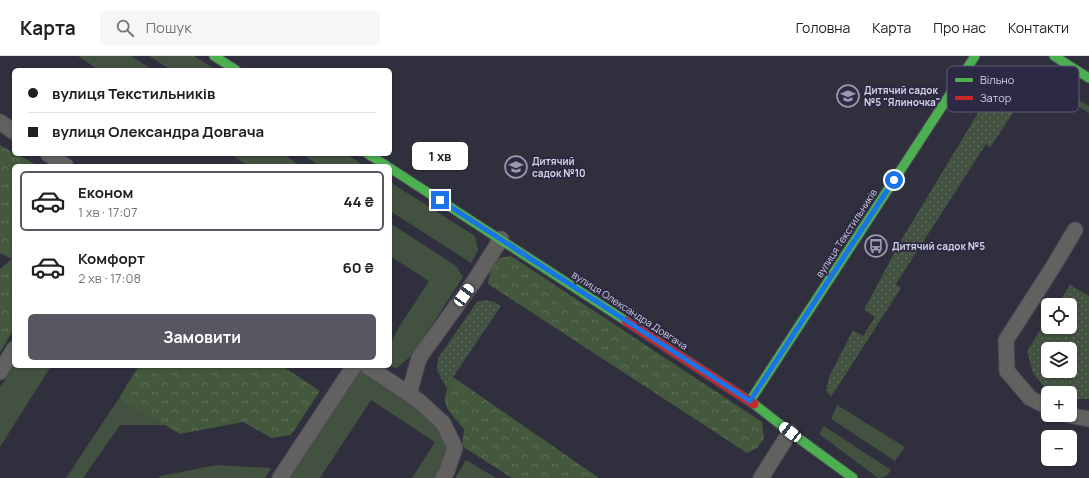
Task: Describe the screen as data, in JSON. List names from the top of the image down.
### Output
{
  "streets": {
    "street": ["вулиця Текстильників", "вулиця Олександра Довгача"]
  },
  "crossings": [
    ["вулиця Текстильників", "вулиця Олександра Довгача"]
  ],
  "places": {
    "school or university": ["Дитячий садок №5 \"Ялиночка\"", "Дитячий садок №10"],
    "bus stop": ["Дитячий садок №5"]
  },
  "legend": ["Вільно", "Затор"],
  "page": {
    "header": "Карта",
    "search": "Пошук",
    "nav": [
      "Головна",
      "Карта",
      "Про нас",
      "Контакти"
    ],
    "banner": ["вулиця Текстильників", "вулиця Олександра Довгача"],
    "bubble": "1 хв",
    "list": [
      {
        "name": "Економ",
        "note": "1 хв · 17:07",
        "value": "44 ₴"
      },
      {
        "name": "Комфорт",
        "note": "2 хв · 17:08",
        "value": "60 ₴"
      }
    ],
    "map_buttons": ["+", "−"],
    "buttons": "Замовити"
  }
}
